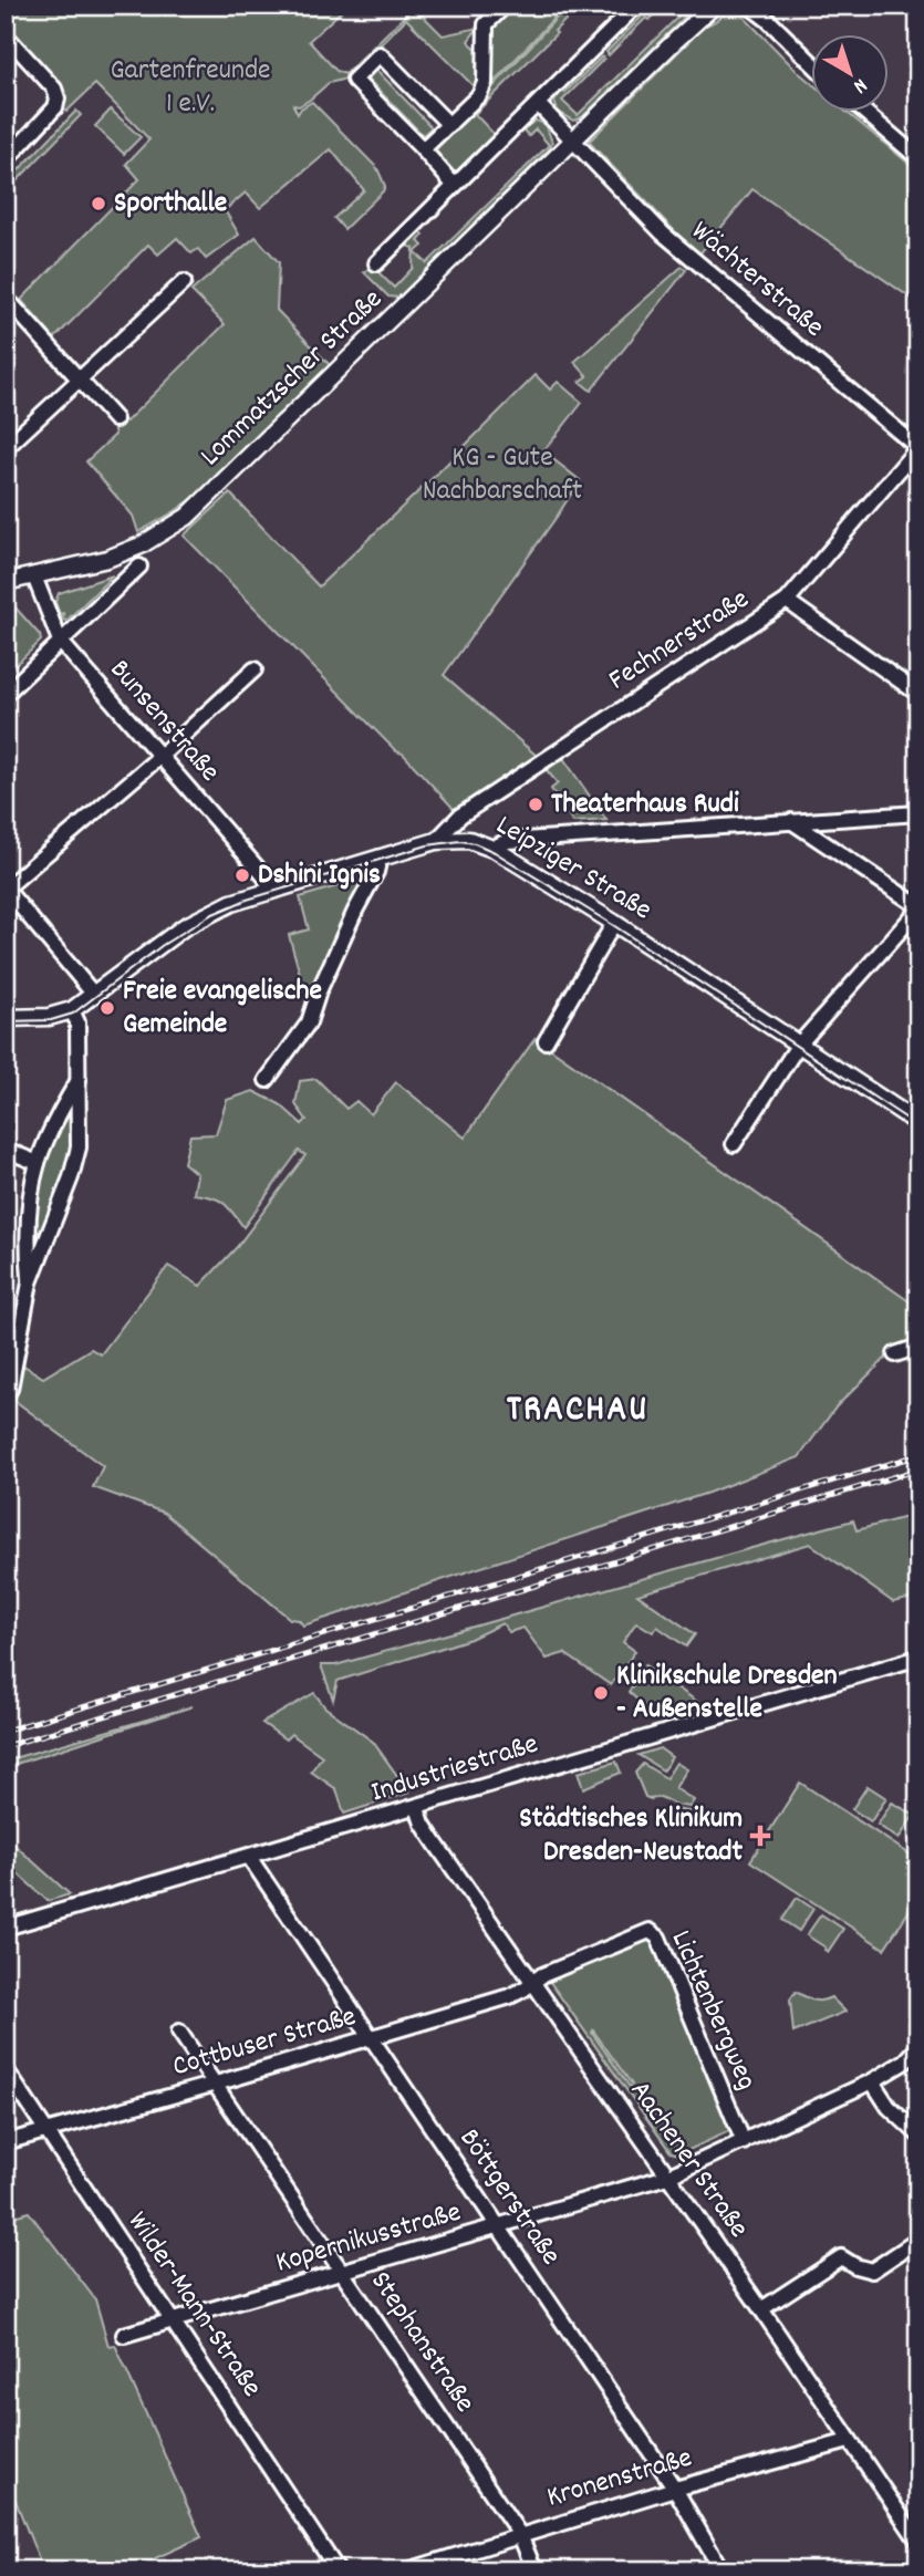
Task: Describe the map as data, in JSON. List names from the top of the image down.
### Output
{
  "streets": {
    "main road": ["Lommatzscher Straße", "Leipziger Straße"],
    "street": [
      "Wächterstraße",
      "Fechnerstraße",
      "Bunsenstraße",
      "Industriestraße",
      "Lichtenbergweg",
      "Cottbuser Straße",
      "Aachener Straße",
      "Böttgerstraße",
      "Kopernikusstraße",
      "Wilder-Mann-Straße",
      "Stephanstraße",
      "Kronenstraße"
    ]
  },
  "crossings": [
    ["Wächterstraße", "Lommatzscher Straße"],
    ["Wächterstraße", "Fechnerstraße"],
    ["Lommatzscher Straße", "Bunsenstraße"],
    ["Fechnerstraße", "Leipziger Straße"],
    ["Bunsenstraße", "Leipziger Straße"],
    ["Industriestraße", "Aachener Straße"],
    ["Industriestraße", "Böttgerstraße"],
    ["Lichtenbergweg", "Cottbuser Straße"],
    ["Lichtenbergweg", "Aachener Straße"],
    ["Lichtenbergweg", "Kopernikusstraße"],
    ["Cottbuser Straße", "Aachener Straße"],
    ["Cottbuser Straße", "Böttgerstraße"],
    ["Cottbuser Straße", "Wilder-Mann-Straße"],
    ["Cottbuser Straße", "Stephanstraße"],
    ["Aachener Straße", "Kopernikusstraße"],
    ["Aachener Straße", "Kronenstraße"],
    ["Böttgerstraße", "Kopernikusstraße"],
    ["Böttgerstraße", "Kronenstraße"],
    ["Kopernikusstraße", "Wilder-Mann-Straße"],
    ["Kopernikusstraße", "Stephanstraße"],
    ["Stephanstraße", "Kronenstraße"]
  ],
  "districts": ["TRACHAU"],
  "parks": ["Gartenfreunde 1 e.V.", "KG - Gute Nachbarschaft"],
  "places": {
    "other": [
      "Sporthalle",
      "Theaterhaus Rudi",
      "Dshini Ignis",
      "Freie evangelische Gemeinde",
      "Klinikschule Dresden - Außenstelle"
    ],
    "health": ["Städtisches Klinikum Dresden-Neustadt"]
  },
  "north": "bottom right"
}
